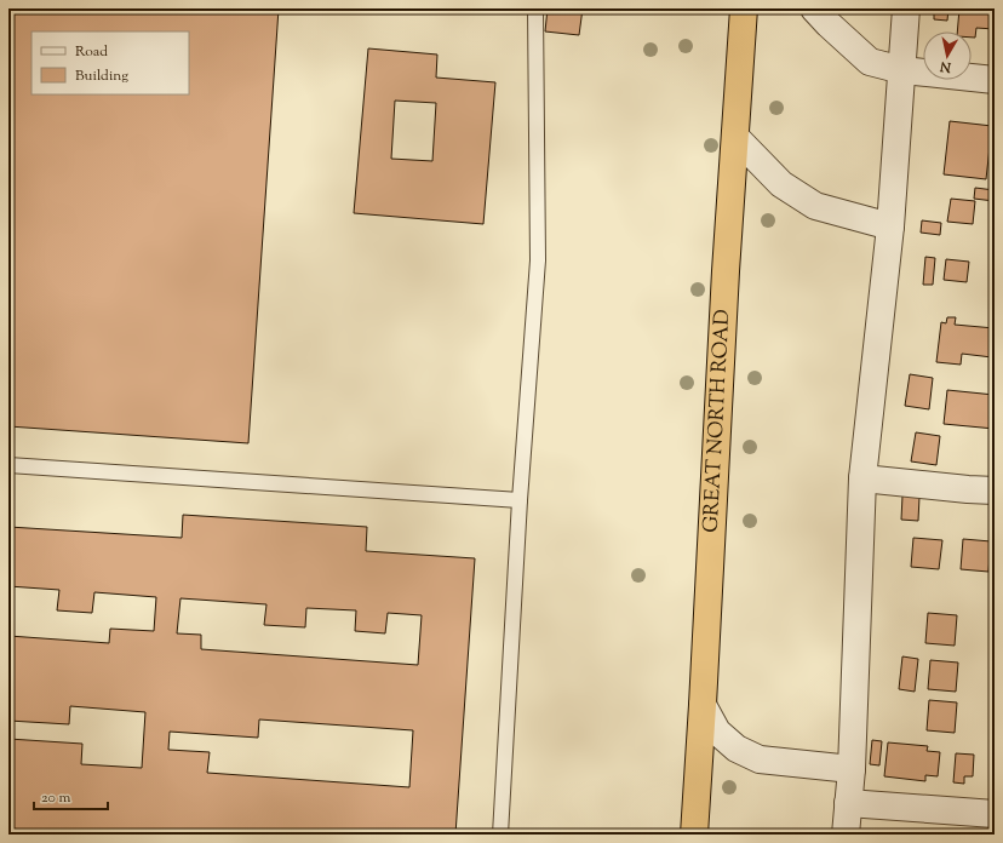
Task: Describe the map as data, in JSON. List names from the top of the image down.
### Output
{
  "streets": {
    "highway": ["GREAT NORTH ROAD"]
  },
  "legend": ["Road", "Building"],
  "scale_bar": "20 m",
  "north": "bottom"
}
